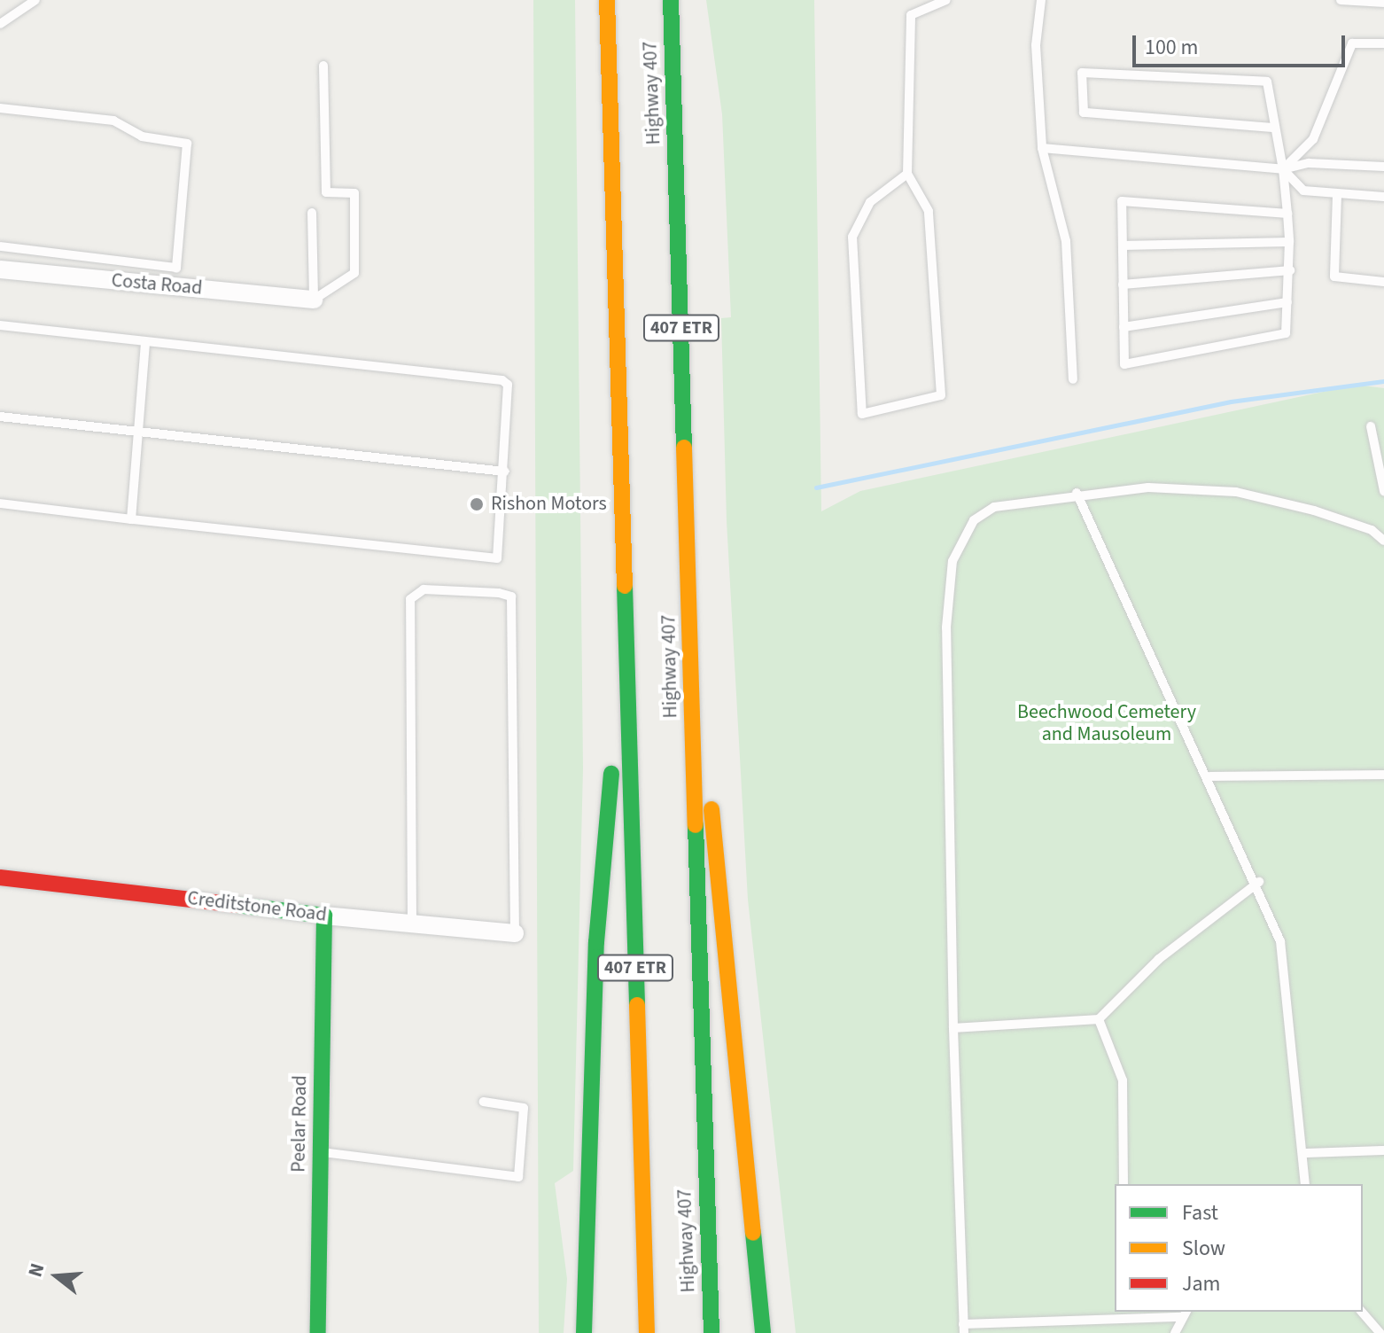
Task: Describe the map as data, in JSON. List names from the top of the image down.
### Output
{
  "streets": {
    "main road": [
      "Highway 407",
      "407 ETR",
      "Creditstone Road",
      "Peelar Road"
    ],
    "street": ["Costa Road"]
  },
  "crossings": [
    ["Creditstone Road", "Peelar Road"]
  ],
  "parks": ["Beechwood Cemetery and Mausoleum"],
  "places": ["Rishon Motors"],
  "legend": ["Fast", "Slow", "Jam"],
  "scale_bar": "100 m",
  "north": "left"
}
